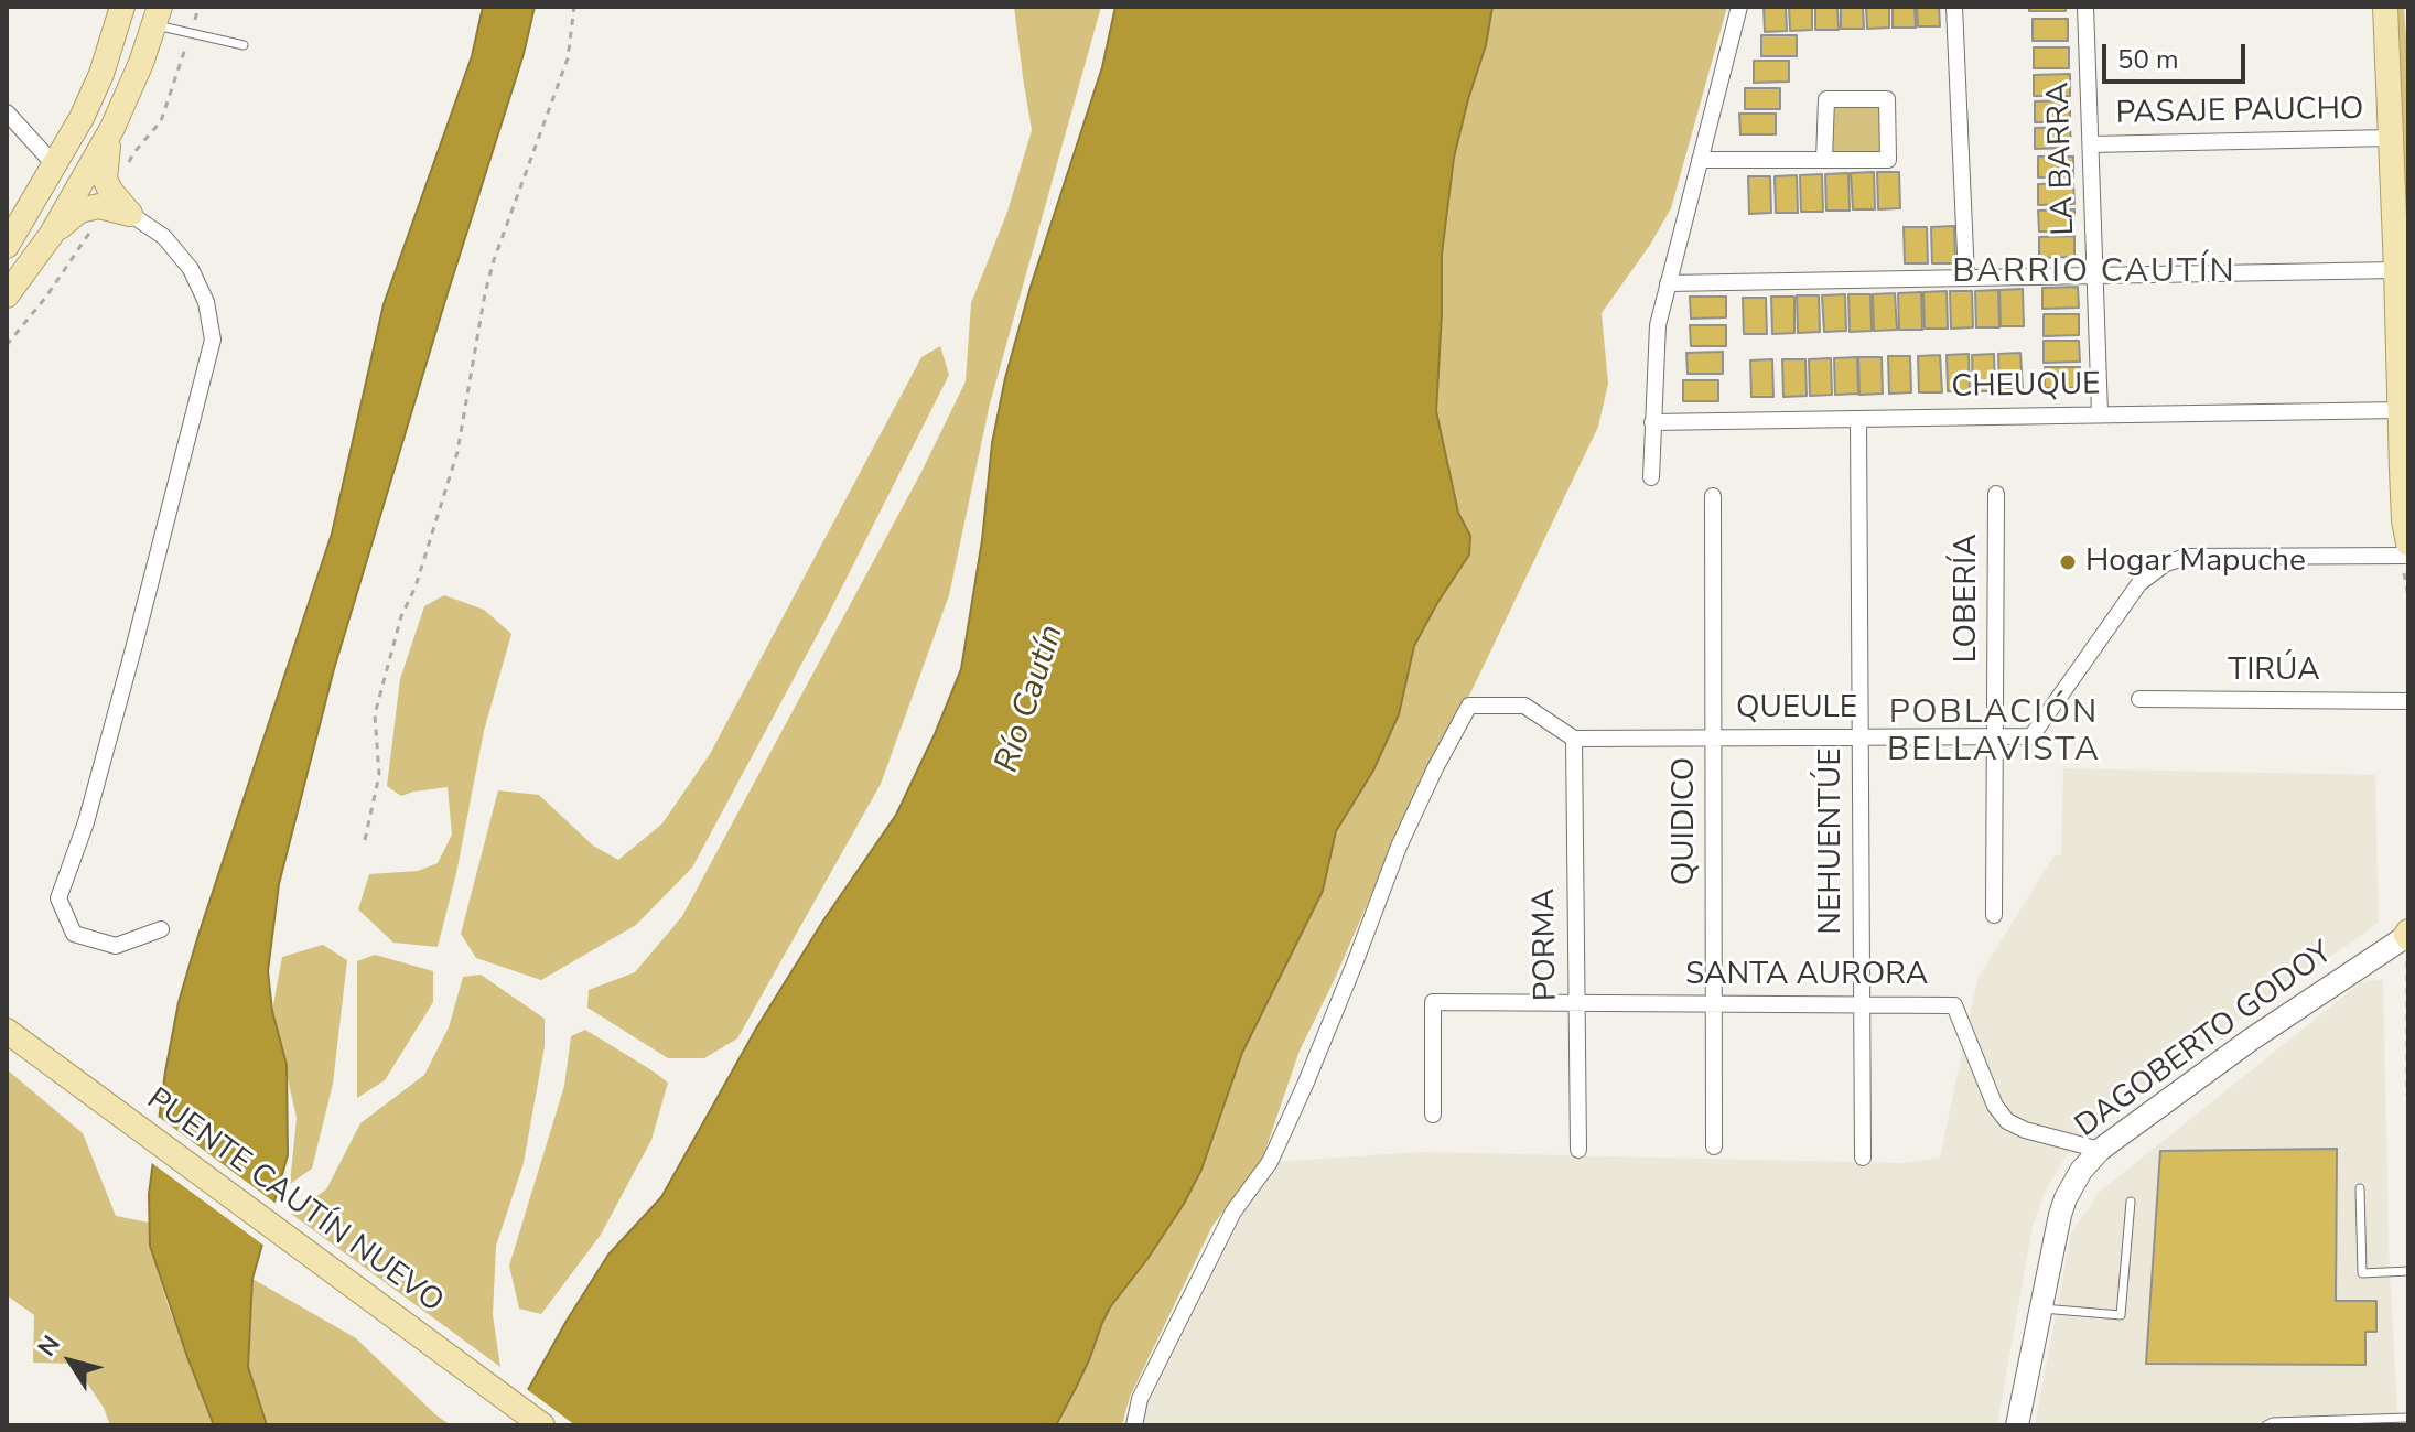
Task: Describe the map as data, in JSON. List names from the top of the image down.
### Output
{
  "streets": {
    "main road": ["PUENTE CAUTÍN NUEVO"],
    "street": [
      "PASAJE PAUCHO",
      "LA BARRA",
      "CHEUQUE",
      "LOBERÍA",
      "TIRÚA",
      "QUEULE",
      "QUIDICO",
      "NEHUENTÚE",
      "PORMA",
      "SANTA AURORA",
      "DAGOBERTO GODOY"
    ]
  },
  "crossings": [
    ["PASAJE PAUCHO", "LA BARRA"],
    ["LA BARRA", "CHEUQUE"],
    ["CHEUQUE", "NEHUENTÚE"],
    ["LOBERÍA", "QUEULE"],
    ["QUEULE", "QUIDICO"],
    ["QUEULE", "NEHUENTÚE"],
    ["QUEULE", "PORMA"],
    ["QUIDICO", "SANTA AURORA"],
    ["NEHUENTÚE", "SANTA AURORA"],
    ["PORMA", "SANTA AURORA"],
    ["SANTA AURORA", "DAGOBERTO GODOY"]
  ],
  "districts": ["BARRIO CAUTÍN", "POBLACIÓN BELLAVISTA"],
  "water": ["Río Cautín"],
  "places": ["Hogar Mapuche"],
  "scale_bar": "50 m",
  "north": "top left"
}
